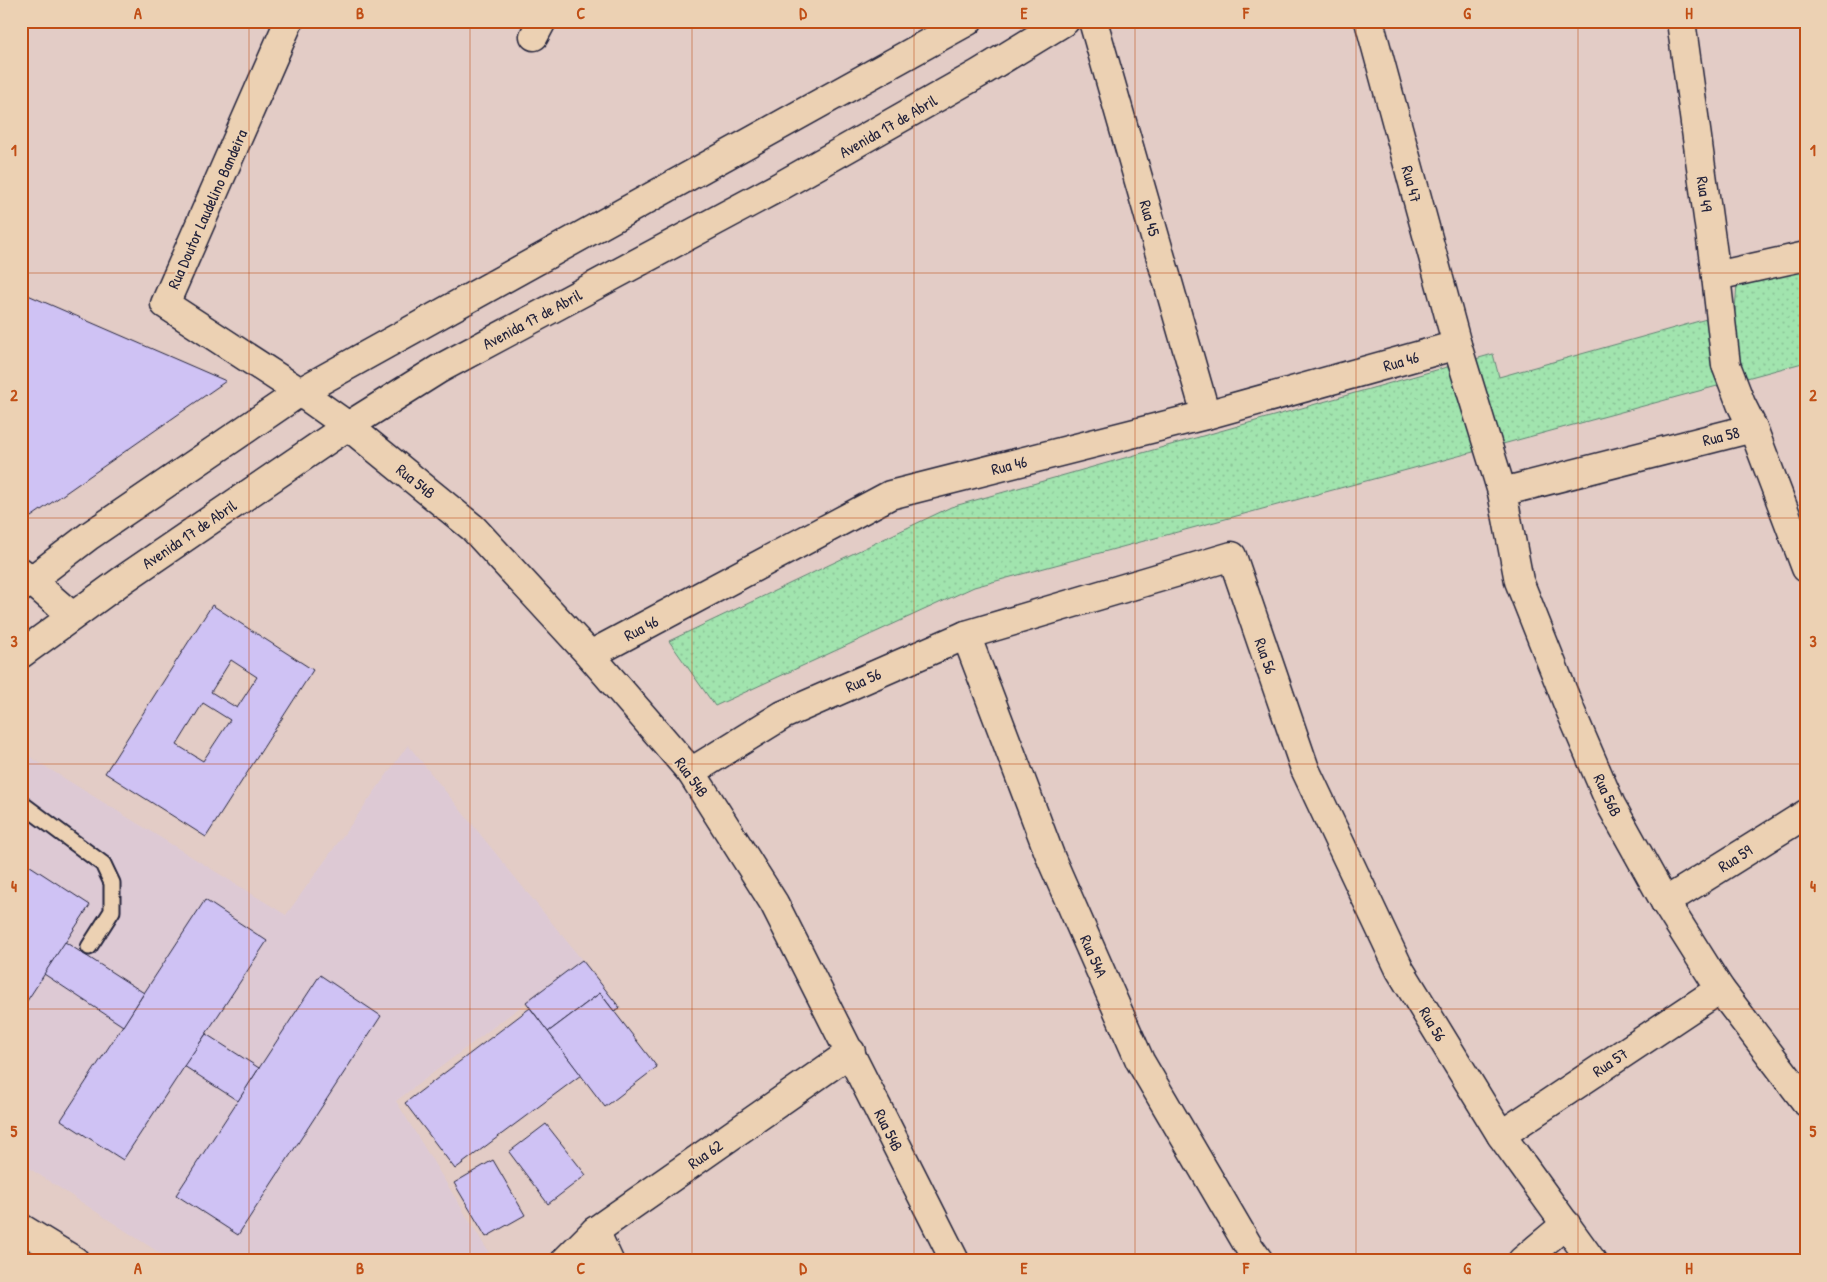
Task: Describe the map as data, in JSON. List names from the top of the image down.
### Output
{
  "streets": {
    "street": [
      "Avenida 17 de Abril",
      "Rua 47",
      "Rua 49",
      "Rua Doutor Laudelino Bandeira",
      "Rua 45",
      "Rua 46",
      "Rua 58",
      "Rua 54B",
      "Rua 56",
      "Rua 56B",
      "Rua 59",
      "Rua 54A",
      "Rua 57",
      "Rua 62"
    ]
  },
  "crossings": [
    ["Avenida 17 de Abril", "Rua 54B"],
    ["Rua 47", "Rua 46"],
    ["Rua 47", "Rua 58"],
    ["Rua 47", "Rua 56B"],
    ["Rua 49", "Rua 58"],
    ["Rua Doutor Laudelino Bandeira", "Rua 54B"],
    ["Rua 45", "Rua 46"],
    ["Rua 46", "Rua 54B"],
    ["Rua 58", "Rua 56B"],
    ["Rua 54B", "Rua 56"],
    ["Rua 54B", "Rua 62"],
    ["Rua 56", "Rua 54A"],
    ["Rua 56", "Rua 57"],
    ["Rua 56B", "Rua 59"],
    ["Rua 56B", "Rua 57"]
  ],
  "grid": {
    "columns": [
      "A",
      "B",
      "C",
      "D",
      "E",
      "F",
      "G",
      "H"
    ],
    "rows": [
      "1",
      "2",
      "3",
      "4",
      "5"
    ]
  }
}
